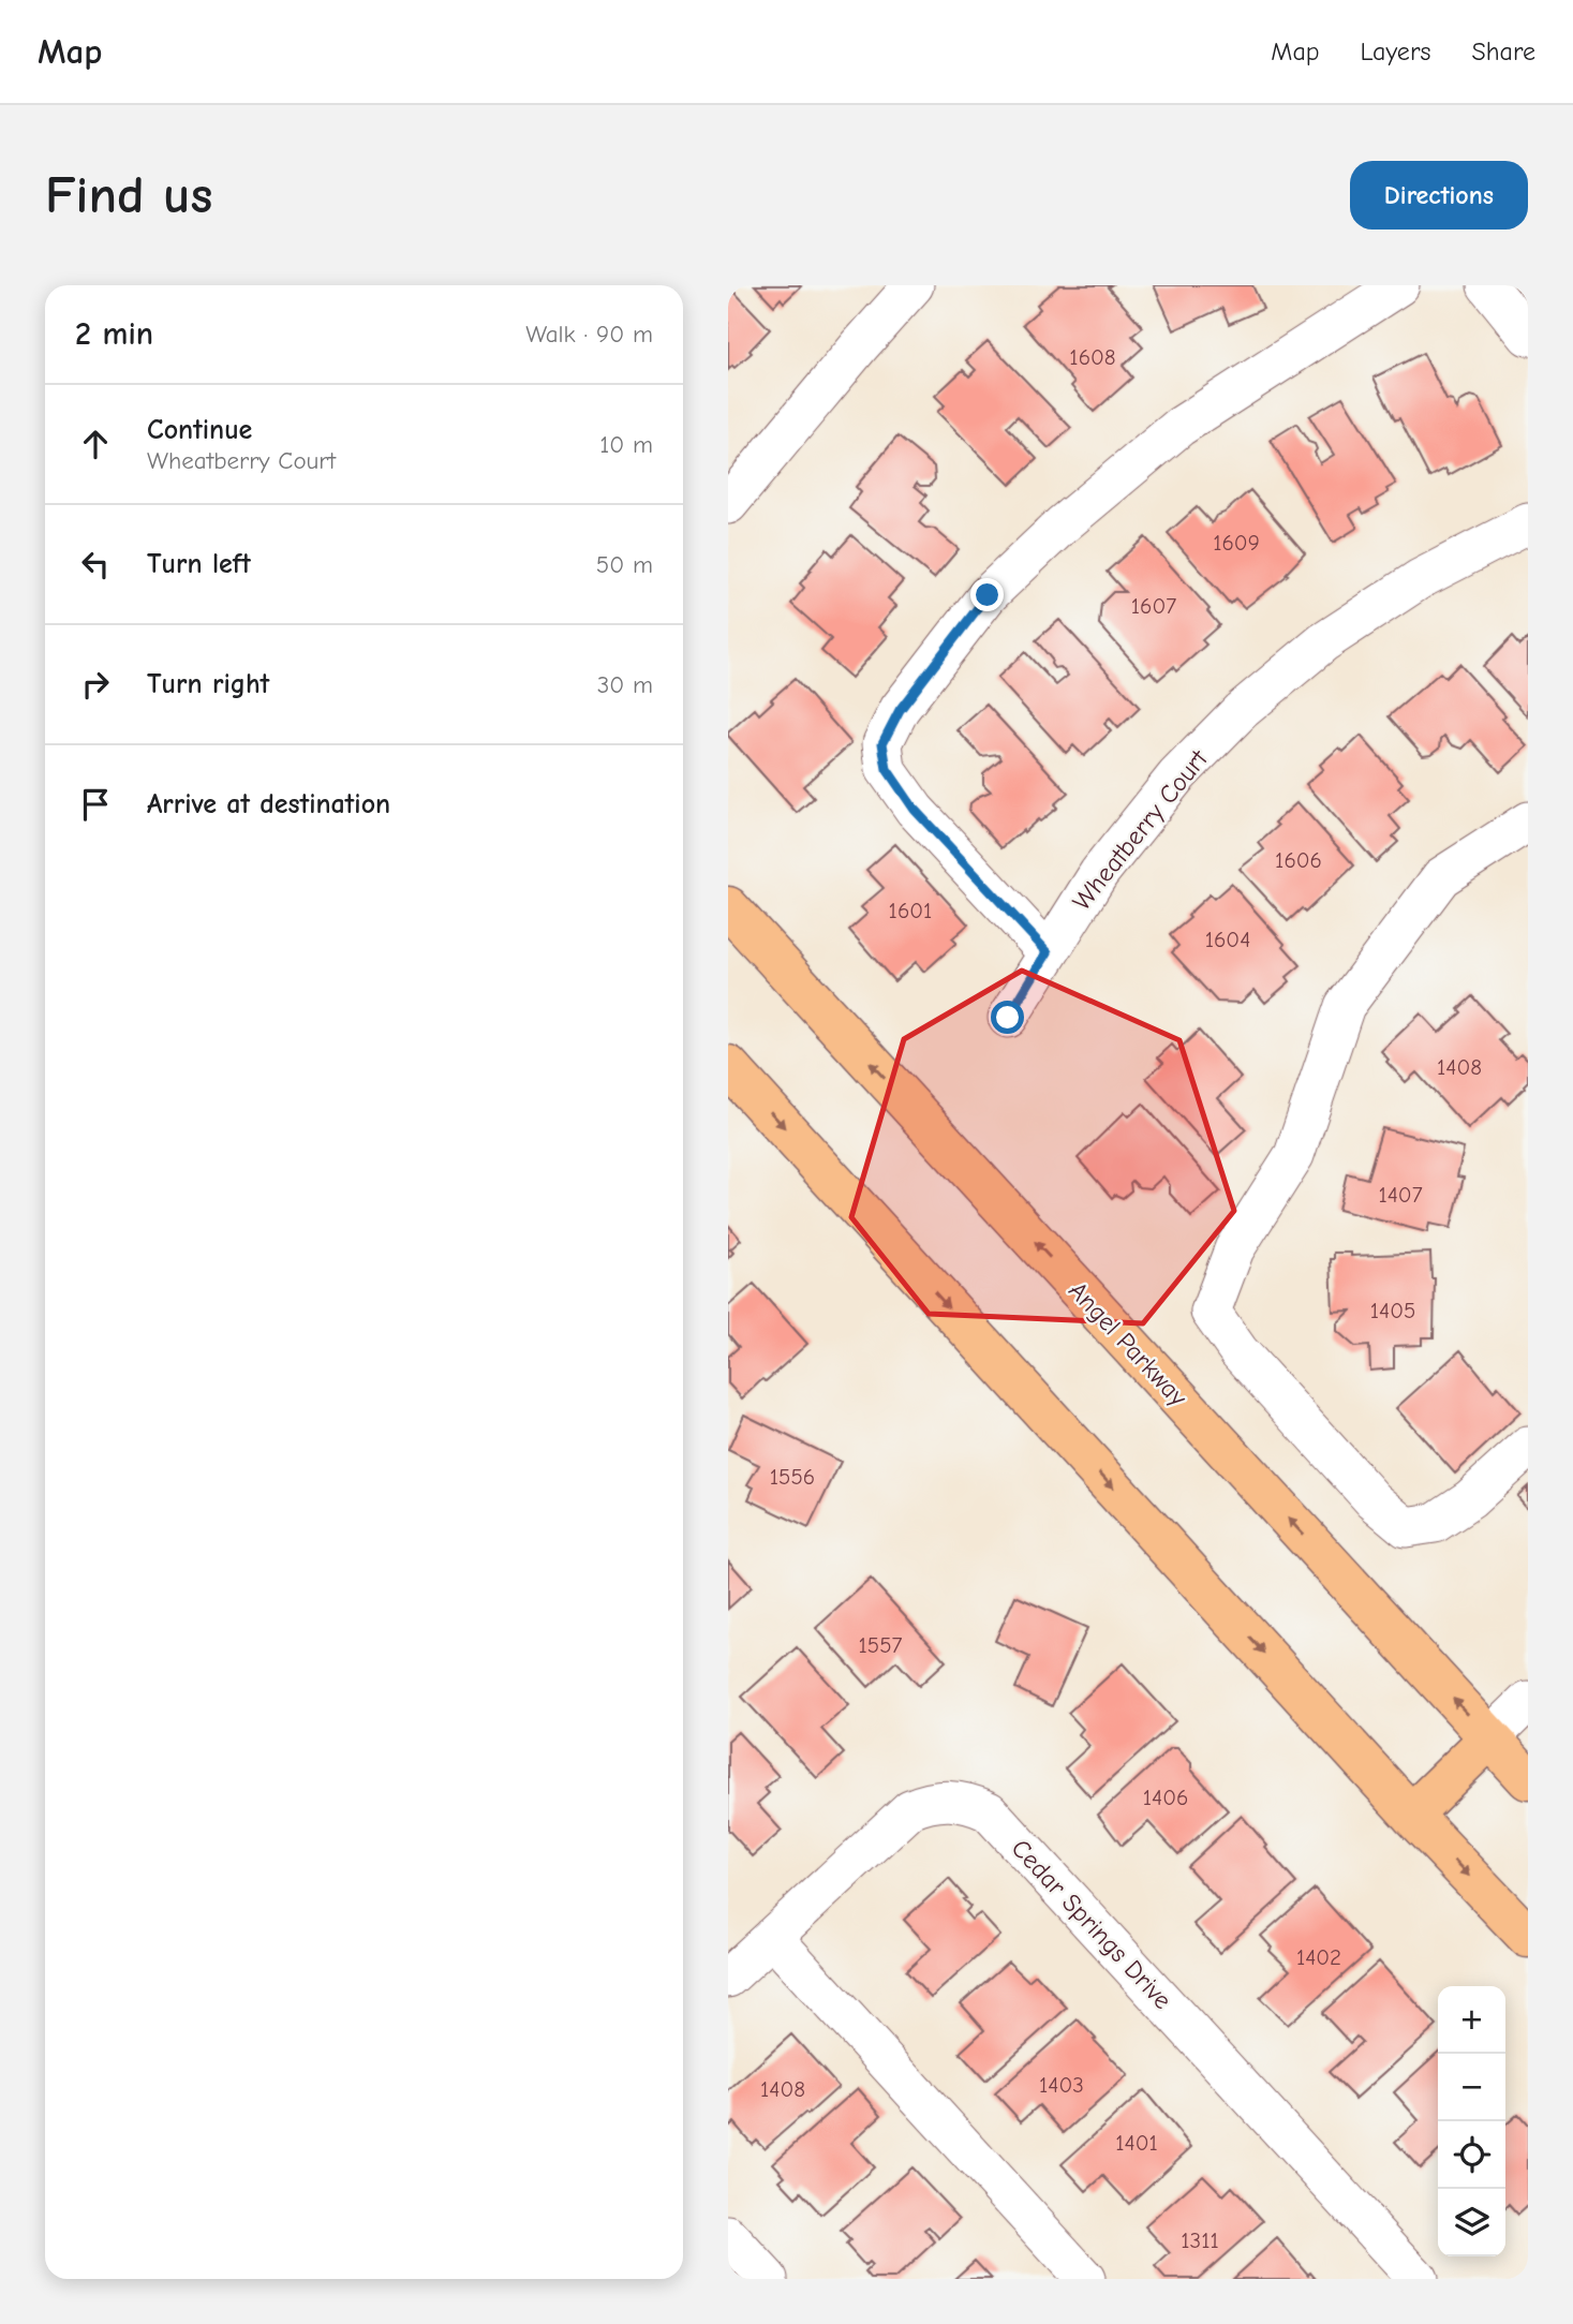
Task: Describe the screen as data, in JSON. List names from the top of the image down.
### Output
{
  "streets": {
    "main road": ["Angel Parkway"],
    "street": ["Wheatberry Court", "Cedar Springs Drive"]
  },
  "house_numbers": [
    "1608",
    "1609",
    "1607",
    "1606",
    "1601",
    "1604",
    "1408",
    "1407",
    "1405",
    "1556",
    "1557",
    "1406",
    "1402",
    "1403",
    "1408",
    "1401",
    "1311"
  ],
  "page": {
    "header": "Map",
    "nav": ["Map", "Layers", "Share"],
    "buttons": "Directions",
    "title": "Find us",
    "heading": ["2 min", "Walk · 90 m"],
    "list": [
      ["Continue", "Wheatberry Court", "10 m"],
      ["Turn left", "50 m"],
      ["Turn right", "30 m"],
      "Arrive at destination"
    ],
    "map_buttons": ["+", "−"]
  }
}
